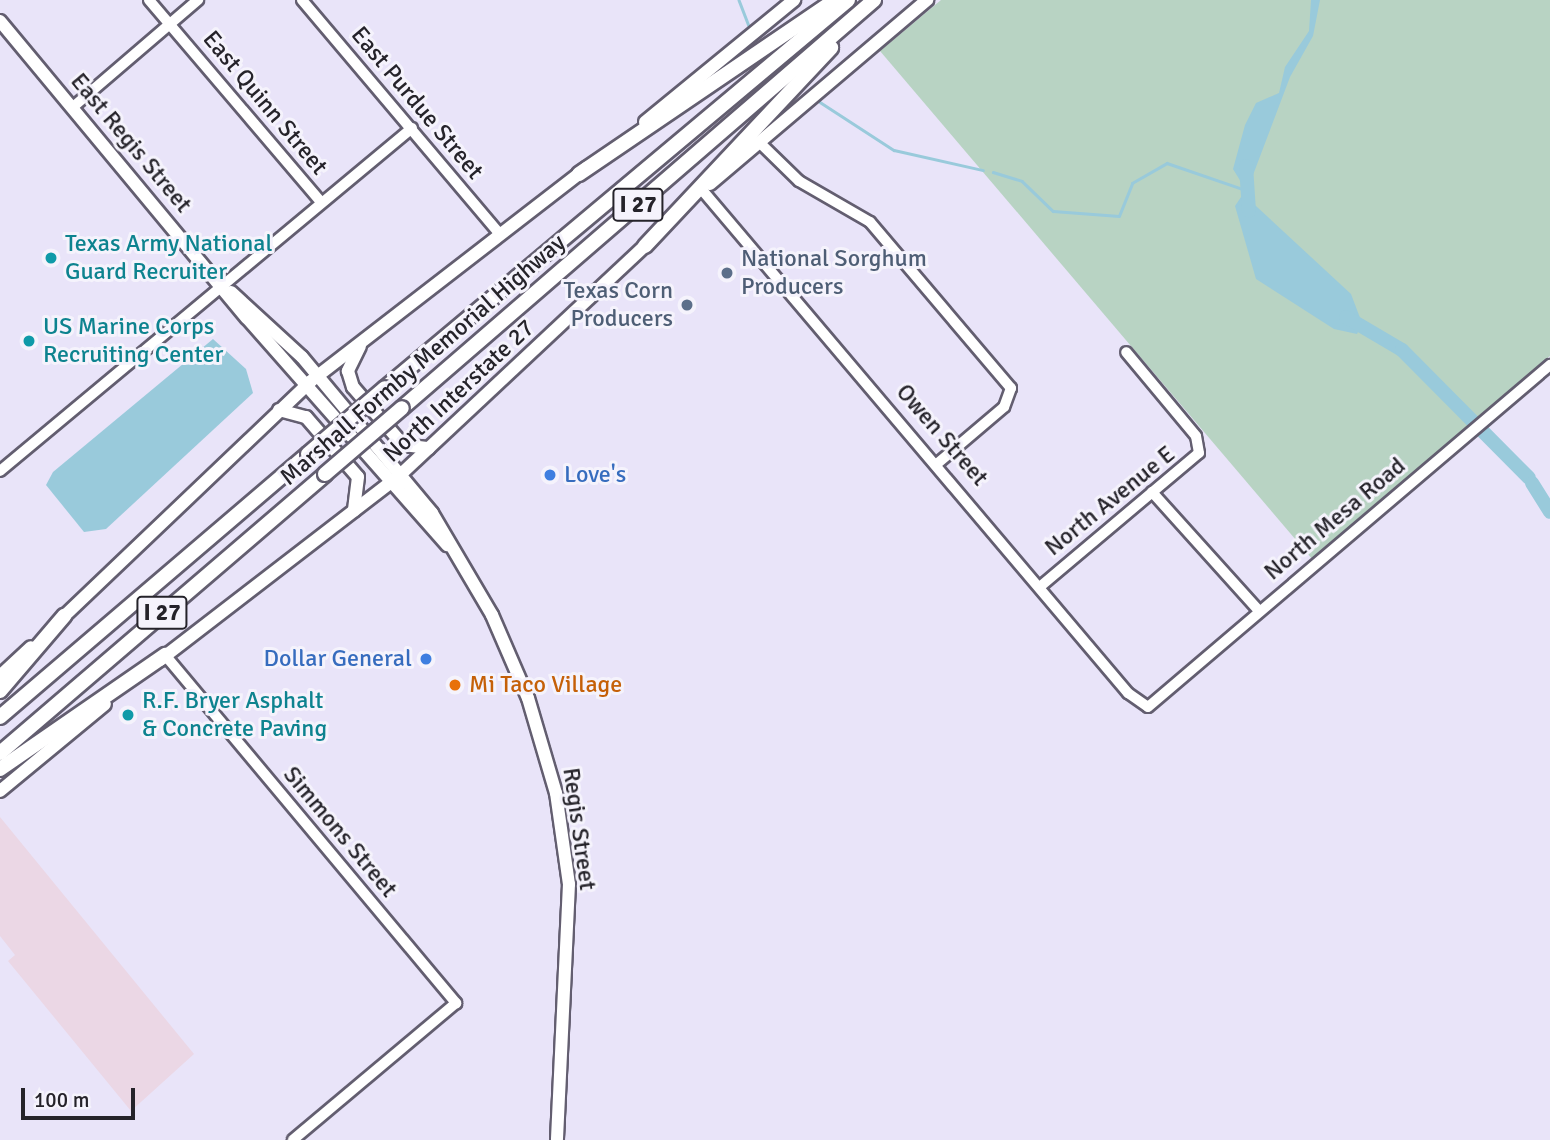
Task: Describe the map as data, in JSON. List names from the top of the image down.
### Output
{
  "streets": {
    "highway": ["I 27", "Marshall Formby Memorial Highway"],
    "main road": ["East Regis Street", "North Interstate 27", "Regis Street"],
    "street": [
      "East Quinn Street",
      "East Purdue Street",
      "Owen Street",
      "North Avenue E",
      "North Mesa Road",
      "Simmons Street"
    ]
  },
  "crossings": [
    ["East Regis Street", "Regis Street"],
    ["North Interstate 27", "Owen Street"],
    ["North Interstate 27", "Regis Street"],
    ["North Interstate 27", "Simmons Street"],
    ["Owen Street", "North Avenue E"],
    ["Owen Street", "North Mesa Road"]
  ],
  "places": [
    "Texas Army National Guard Recruiter",
    "National Sorghum Producers",
    "Texas Corn Producers",
    "US Marine Corps Recruiting Center",
    "Love's",
    "Dollar General",
    "Mi Taco Village",
    "R.F. Bryer Asphalt & Concrete Paving"
  ],
  "scale_bar": "100 m"
}
